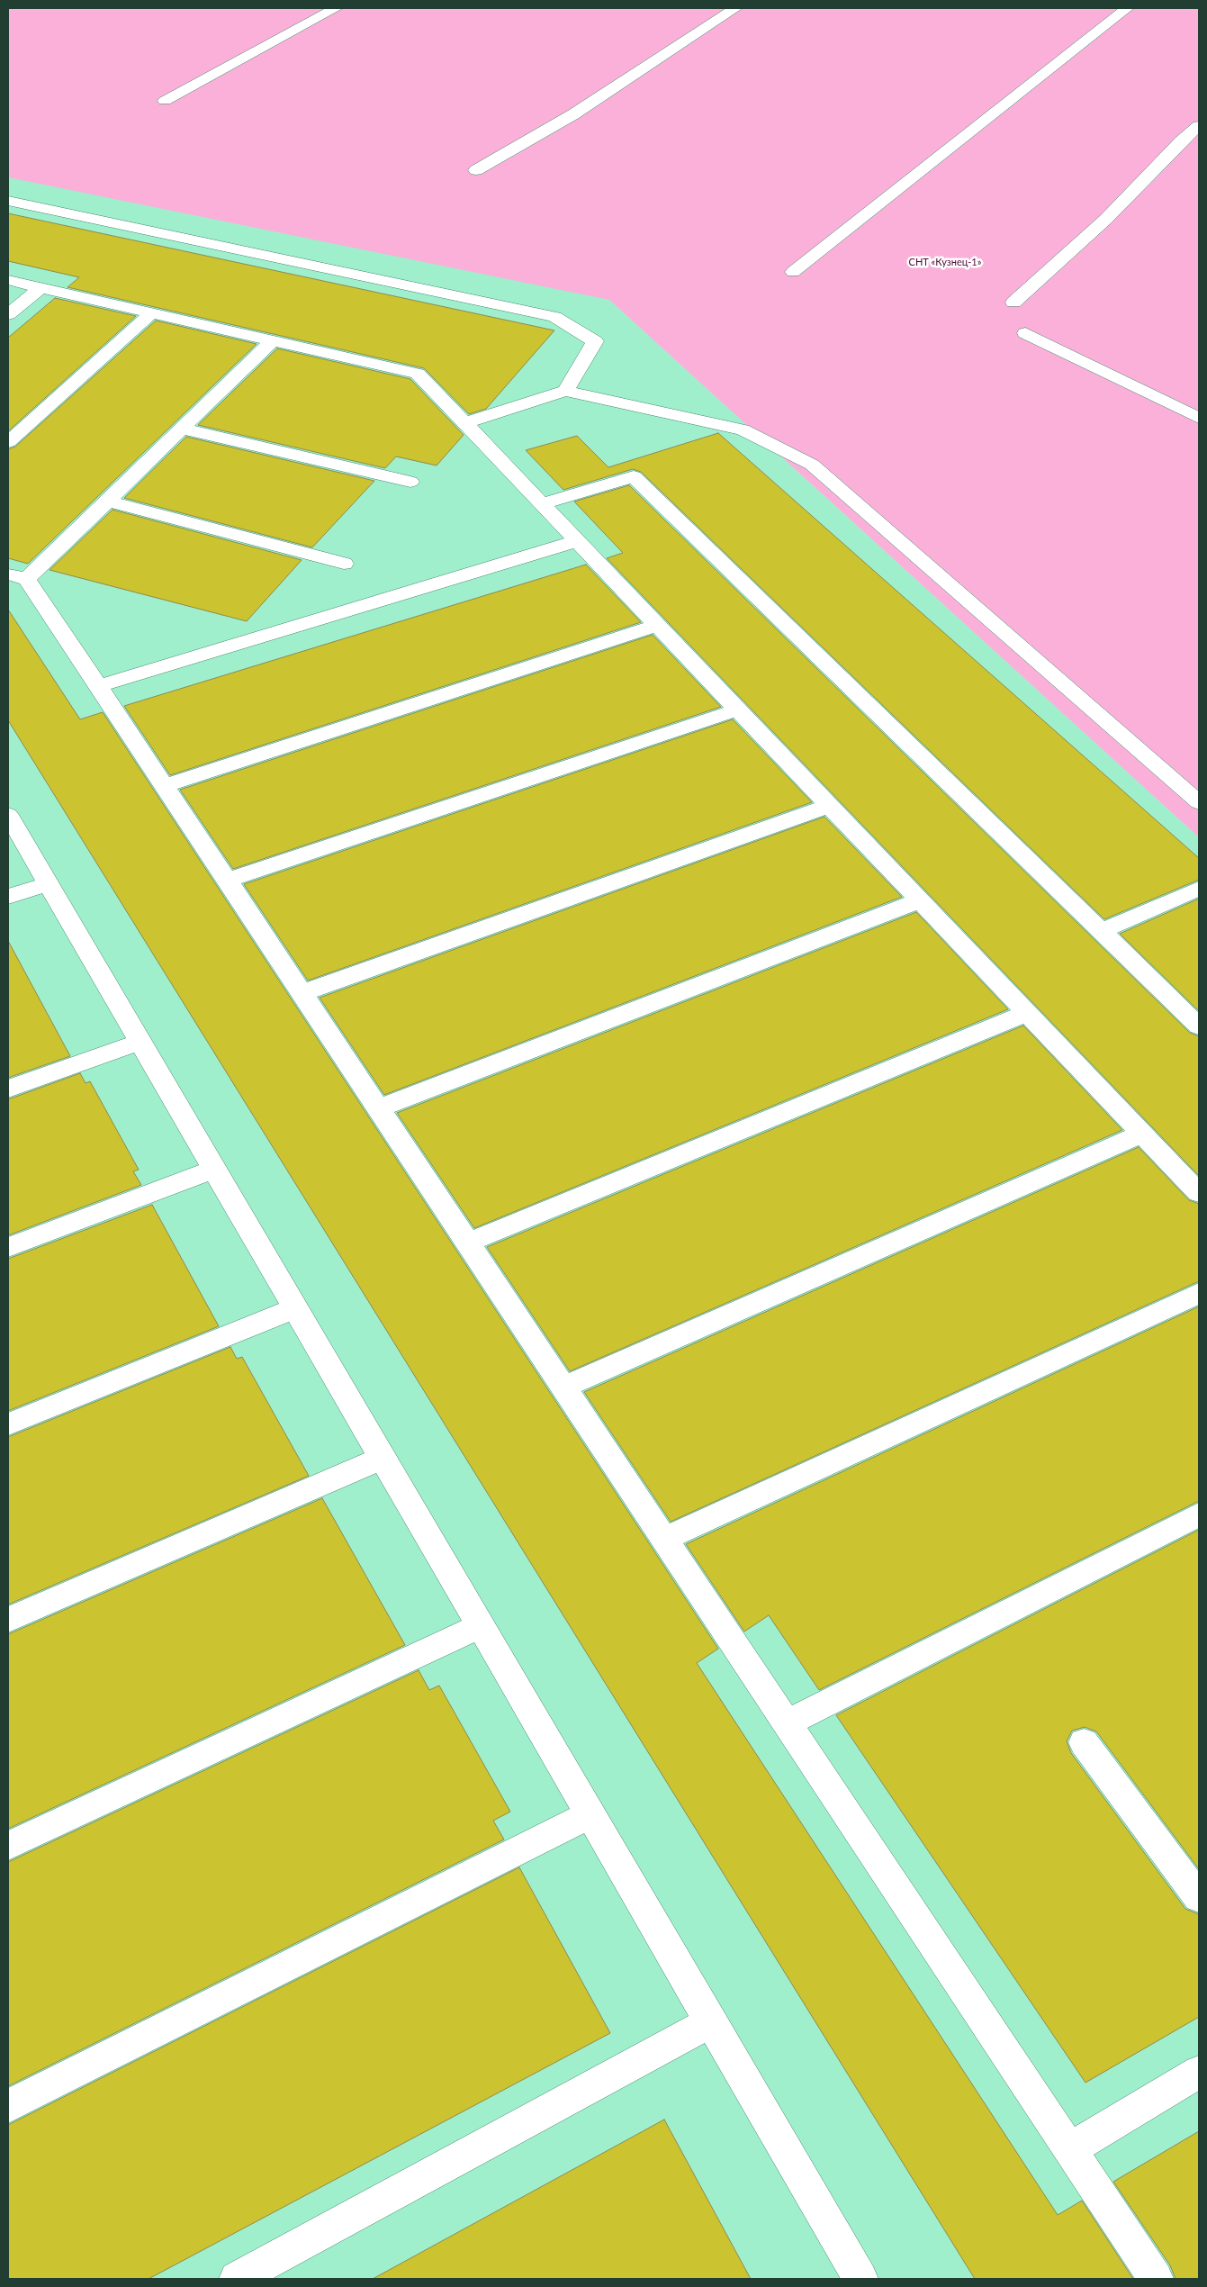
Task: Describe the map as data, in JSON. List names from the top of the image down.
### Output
{
  "parks": ["СНТ «Кузнец-1»"]
}
